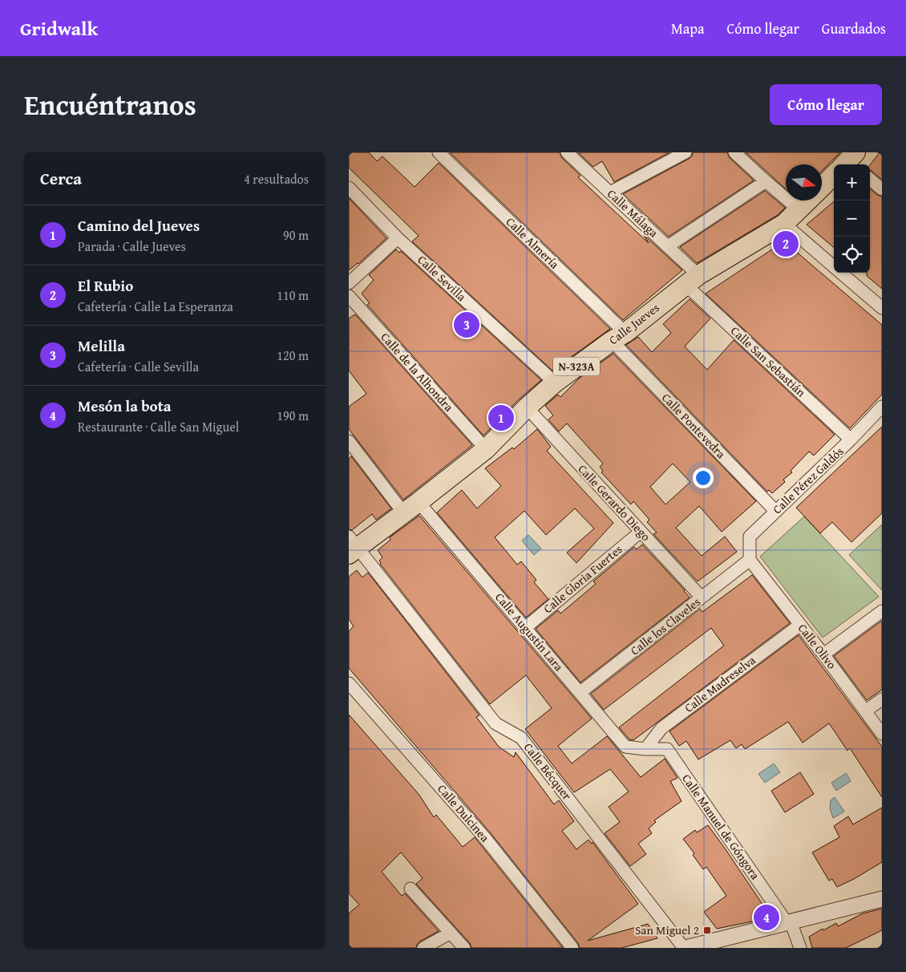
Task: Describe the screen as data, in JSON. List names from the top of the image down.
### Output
{
  "streets": {
    "main road": ["Calle Jueves", "N-323A"],
    "street": [
      "Calle Málaga",
      "Calle Almería",
      "Calle Sevilla",
      "Calle San Sebastián",
      "Calle de la Alhondra",
      "Calle Pontevedra",
      "Calle Pérez Galdós",
      "Calle Gerardo Diego",
      "Calle Gloria Fuertes",
      "Calle los Claveles",
      "Calle Augustín Lara",
      "Calle Olivo",
      "Calle Madreselva",
      "Calle Bécquer",
      "Calle Dulcinea",
      "Calle Manuel de Góngora"
    ]
  },
  "crossings": [
    ["Calle Málaga", "Calle Jueves"],
    ["Calle Málaga", "Calle San Sebastián"],
    ["Calle Almería", "Calle Jueves"],
    ["Calle Almería", "Calle Pontevedra"],
    ["Calle Sevilla", "Calle Jueves"],
    ["Calle Jueves", "Calle San Sebastián"],
    ["Calle Jueves", "Calle de la Alhondra"],
    ["Calle Jueves", "Calle Pontevedra"],
    ["Calle Jueves", "Calle Gerardo Diego"],
    ["Calle Jueves", "Calle Augustín Lara"],
    ["Calle Jueves", "Calle Bécquer"],
    ["Calle San Sebastián", "Calle Pérez Galdós"],
    ["Calle Pontevedra", "Calle Pérez Galdós"],
    ["Calle Pérez Galdós", "Calle los Claveles"],
    ["Calle Pérez Galdós", "Calle Olivo"],
    ["Calle Gerardo Diego", "Calle Gloria Fuertes"],
    ["Calle Gerardo Diego", "Calle los Claveles"],
    ["Calle Gloria Fuertes", "Calle Augustín Lara"],
    ["Calle los Claveles", "Calle Augustín Lara"],
    ["Calle los Claveles", "Calle Olivo"],
    ["Calle Augustín Lara", "Calle Madreselva"],
    ["Calle Augustín Lara", "Calle Manuel de Góngora"],
    ["Calle Olivo", "Calle Madreselva"],
    ["Calle Madreselva", "Calle Manuel de Góngora"]
  ],
  "places": {
    "transit": ["San Miguel 2"]
  },
  "north": "right",
  "page": {
    "header": "Gridwalk",
    "nav": ["Mapa", "Cómo llegar", "Guardados"],
    "title": "Encuéntranos",
    "buttons": "Cómo llegar",
    "heading": ["Cerca", "4 resultados"],
    "map_buttons": ["+", "−"],
    "list": [
      {
        "mark": "1",
        "name": "Camino del Jueves",
        "note": "Parada · Calle Jueves",
        "value": "90 m"
      },
      {
        "mark": "2",
        "name": "El Rubio",
        "note": "Cafetería · Calle La Esperanza",
        "value": "110 m"
      },
      {
        "mark": "3",
        "name": "Melilla",
        "note": "Cafetería · Calle Sevilla",
        "value": "120 m"
      },
      {
        "mark": "4",
        "name": "Mesón la bota",
        "note": "Restaurante · Calle San Miguel",
        "value": "190 m"
      }
    ],
    "pins": [
      "2",
      "3",
      "1",
      "4"
    ]
  }
}
